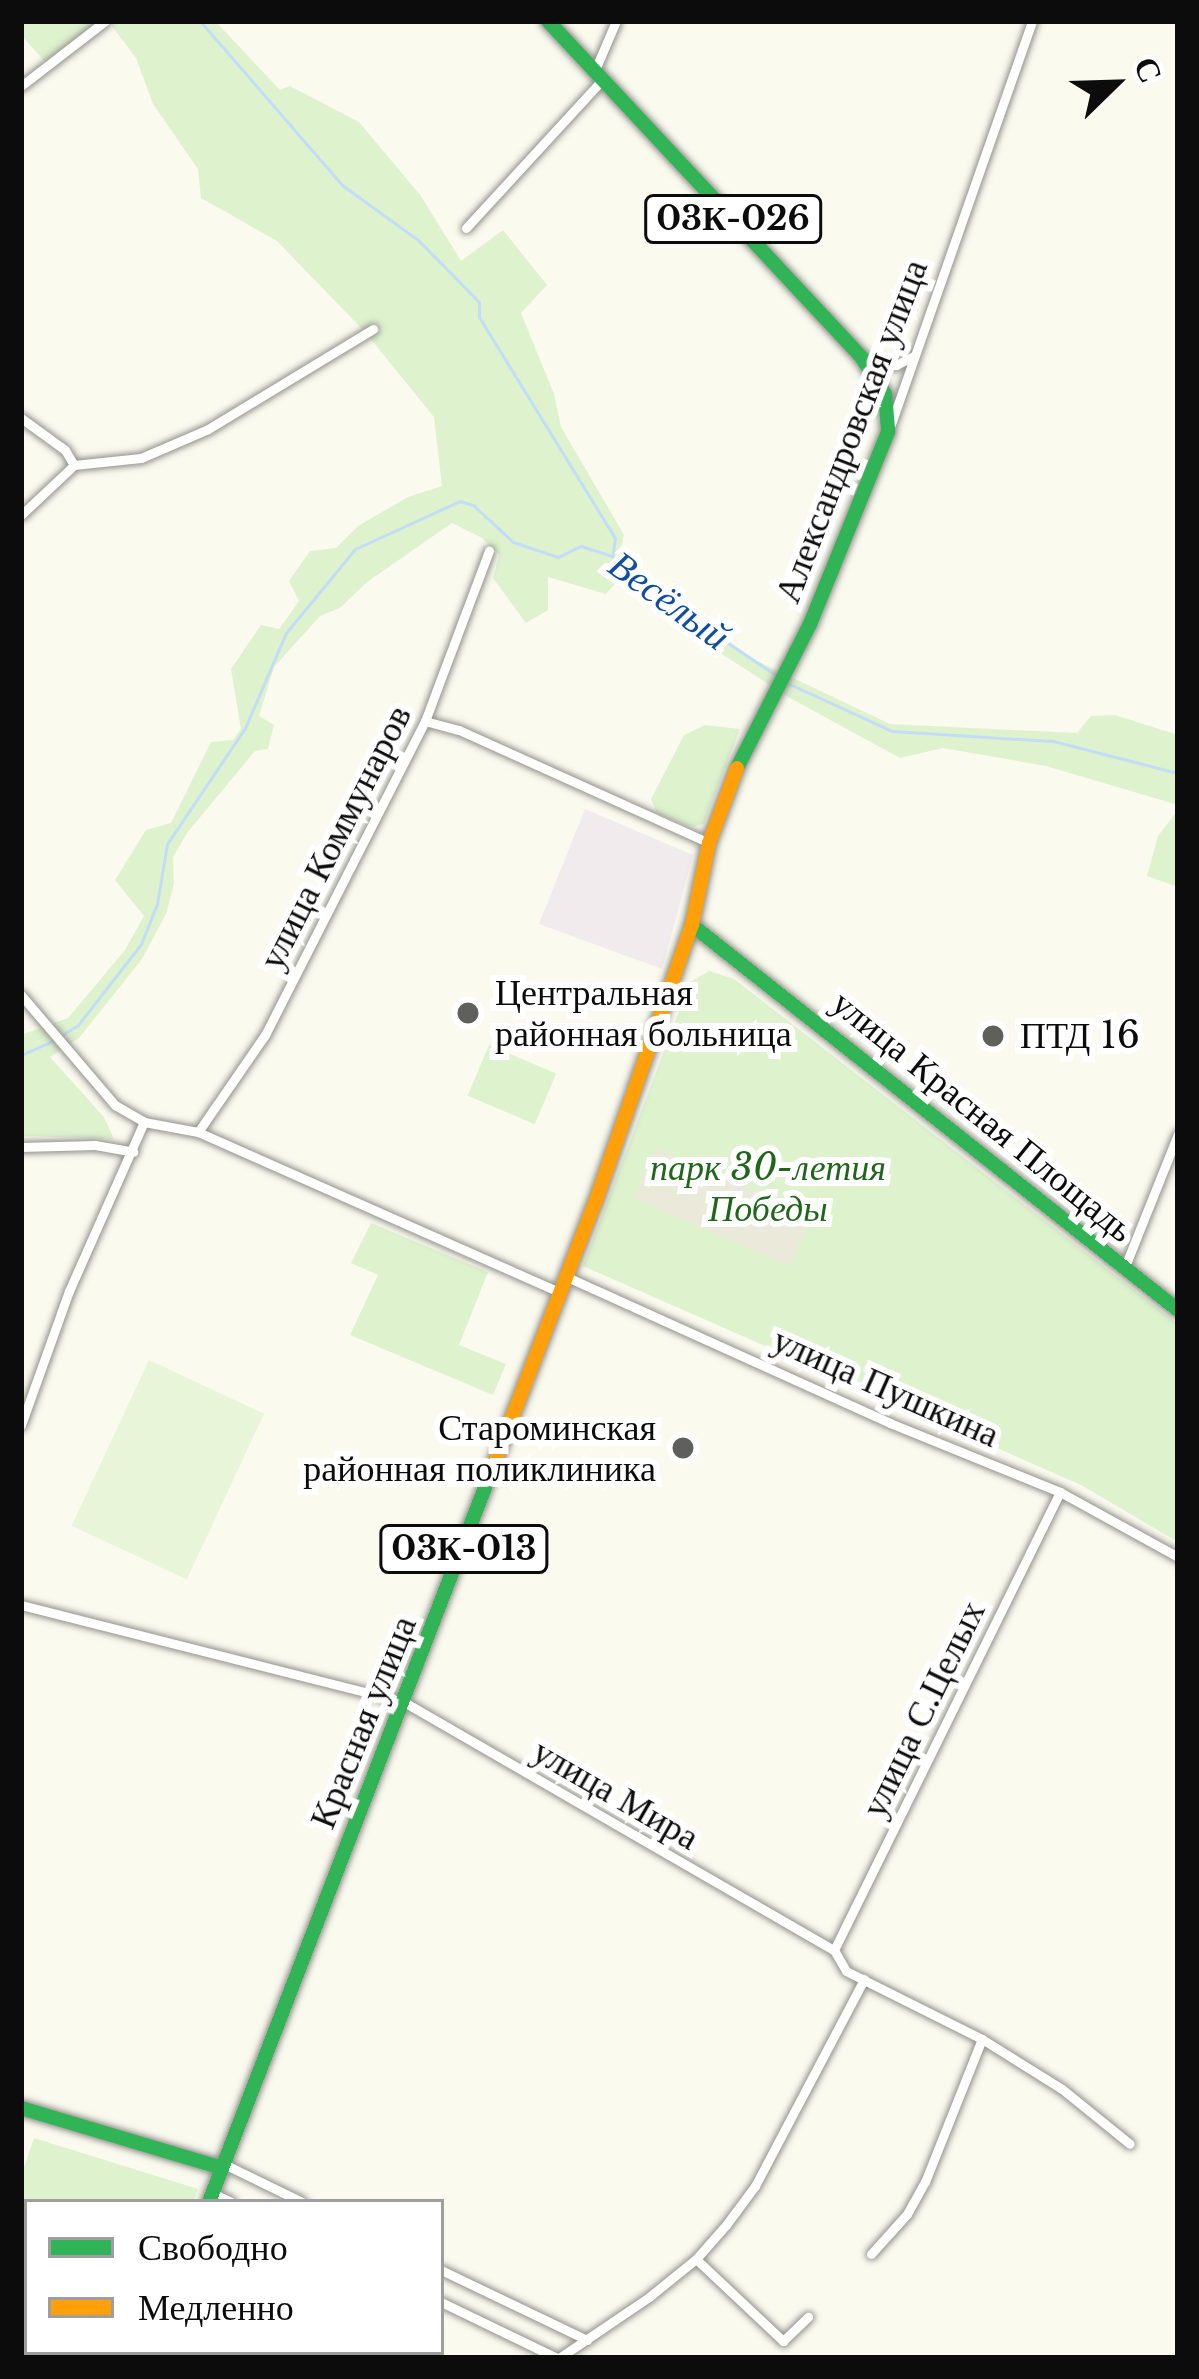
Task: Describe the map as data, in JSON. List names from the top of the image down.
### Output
{
  "streets": {
    "main road": [
      "03К-026",
      "Александровская улица",
      "улица Красная Площадь",
      "03К-013",
      "Красная улица"
    ],
    "street": [
      "улица Коммунаров",
      "улица Пушкина",
      "улица С.Целых",
      "улица Мира"
    ]
  },
  "crossings": [
    ["03К-026", "Александровская улица"],
    ["Александровская улица", "улица Красная Площадь"],
    ["Александровская улица", "Красная улица"],
    ["улица Красная Площадь", "Красная улица"],
    ["улица Пушкина", "улица С.Целых"],
    ["улица Пушкина", "Красная улица"],
    ["улица С.Целых", "улица Мира"],
    ["Красная улица", "улица Мира"]
  ],
  "water": ["Весёлый"],
  "parks": ["парк 30-летия Победы"],
  "places": ["Центральная районная больница", "ПТД 16", "Староминская районная поликлиника"],
  "legend": ["Свободно", "Медленно"],
  "north": "top right"
}
